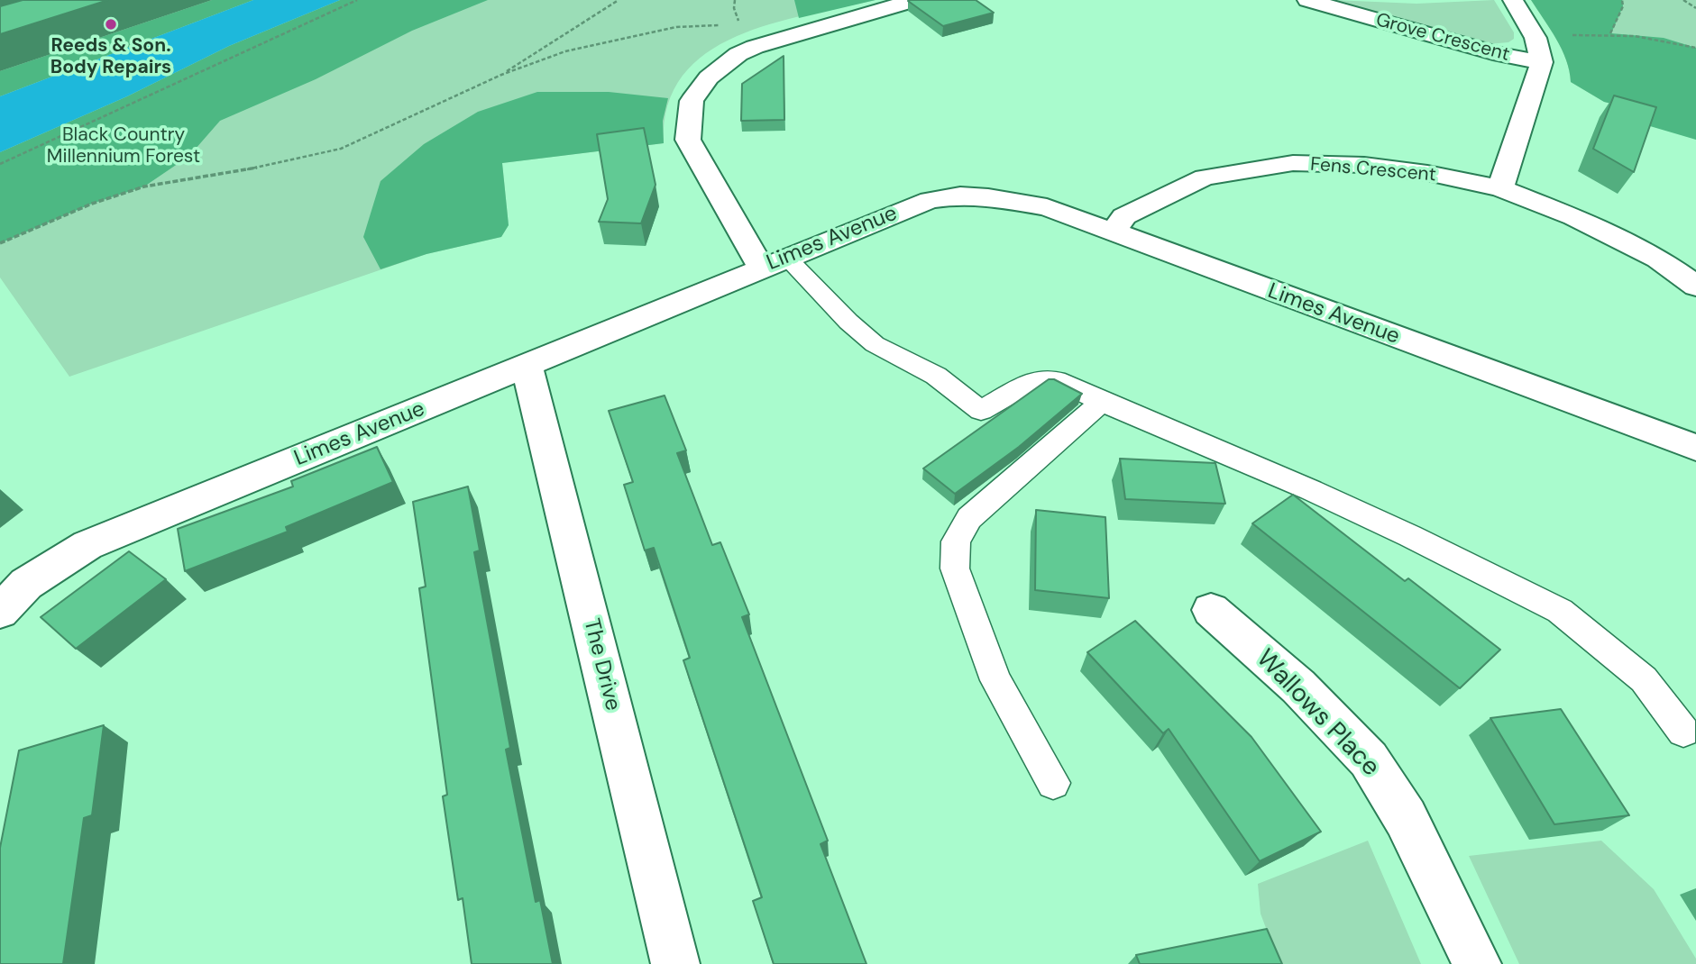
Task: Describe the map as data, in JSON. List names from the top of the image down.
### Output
{
  "streets": {
    "street": [
      "Grove Crescent",
      "Fens Crescent",
      "Limes Avenue",
      "The Drive",
      "Wallows Place"
    ]
  },
  "crossings": [
    ["Fens Crescent", "Limes Avenue"],
    ["Limes Avenue", "The Drive"]
  ],
  "parks": ["Black Country Millennium Forest"],
  "places": ["Reeds & Son. Body Repairs"]
}
